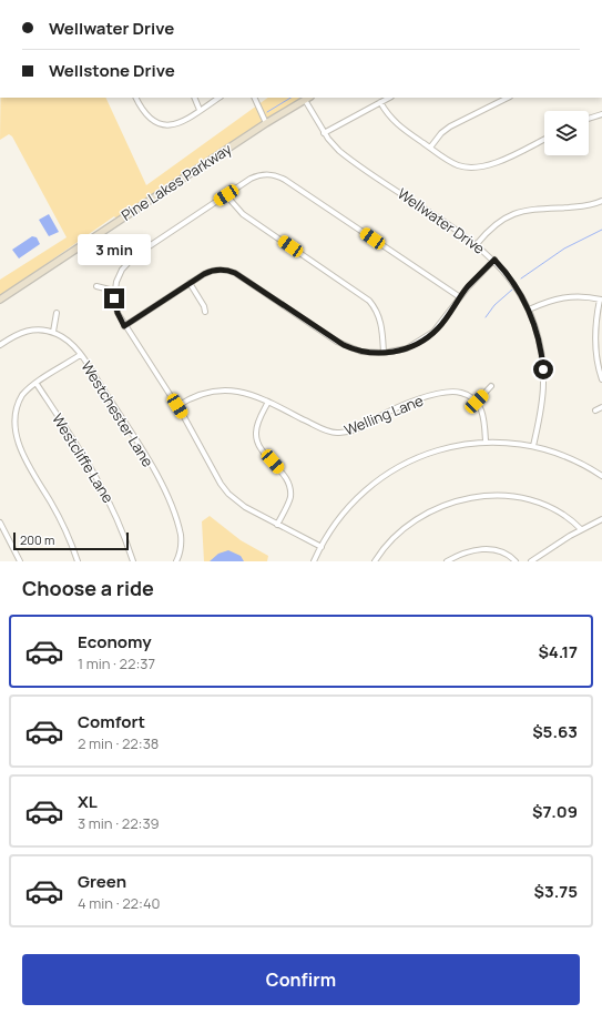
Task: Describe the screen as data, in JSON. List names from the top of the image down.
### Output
{
  "streets": {
    "street": [
      "Pine Lakes Parkway",
      "Wellwater Drive",
      "Westchester Lane",
      "Welling Lane",
      "Westcliffe Lane"
    ]
  },
  "crossings": [
    ["Pine Lakes Parkway", "Wellwater Drive"]
  ],
  "scale_bar": "200 m",
  "page": {
    "banner": ["Wellwater Drive", "Wellstone Drive"],
    "bubble": "3 min",
    "scale": "200 m",
    "heading": "Choose a ride",
    "list": [
      {
        "name": "Economy",
        "note": "1 min · 22:37",
        "value": "$4.17"
      },
      {
        "name": "Comfort",
        "note": "2 min · 22:38",
        "value": "$5.63"
      },
      {
        "name": "XL",
        "note": "3 min · 22:39",
        "value": "$7.09"
      },
      {
        "name": "Green",
        "note": "4 min · 22:40",
        "value": "$3.75"
      }
    ],
    "buttons": "Confirm"
  }
}
